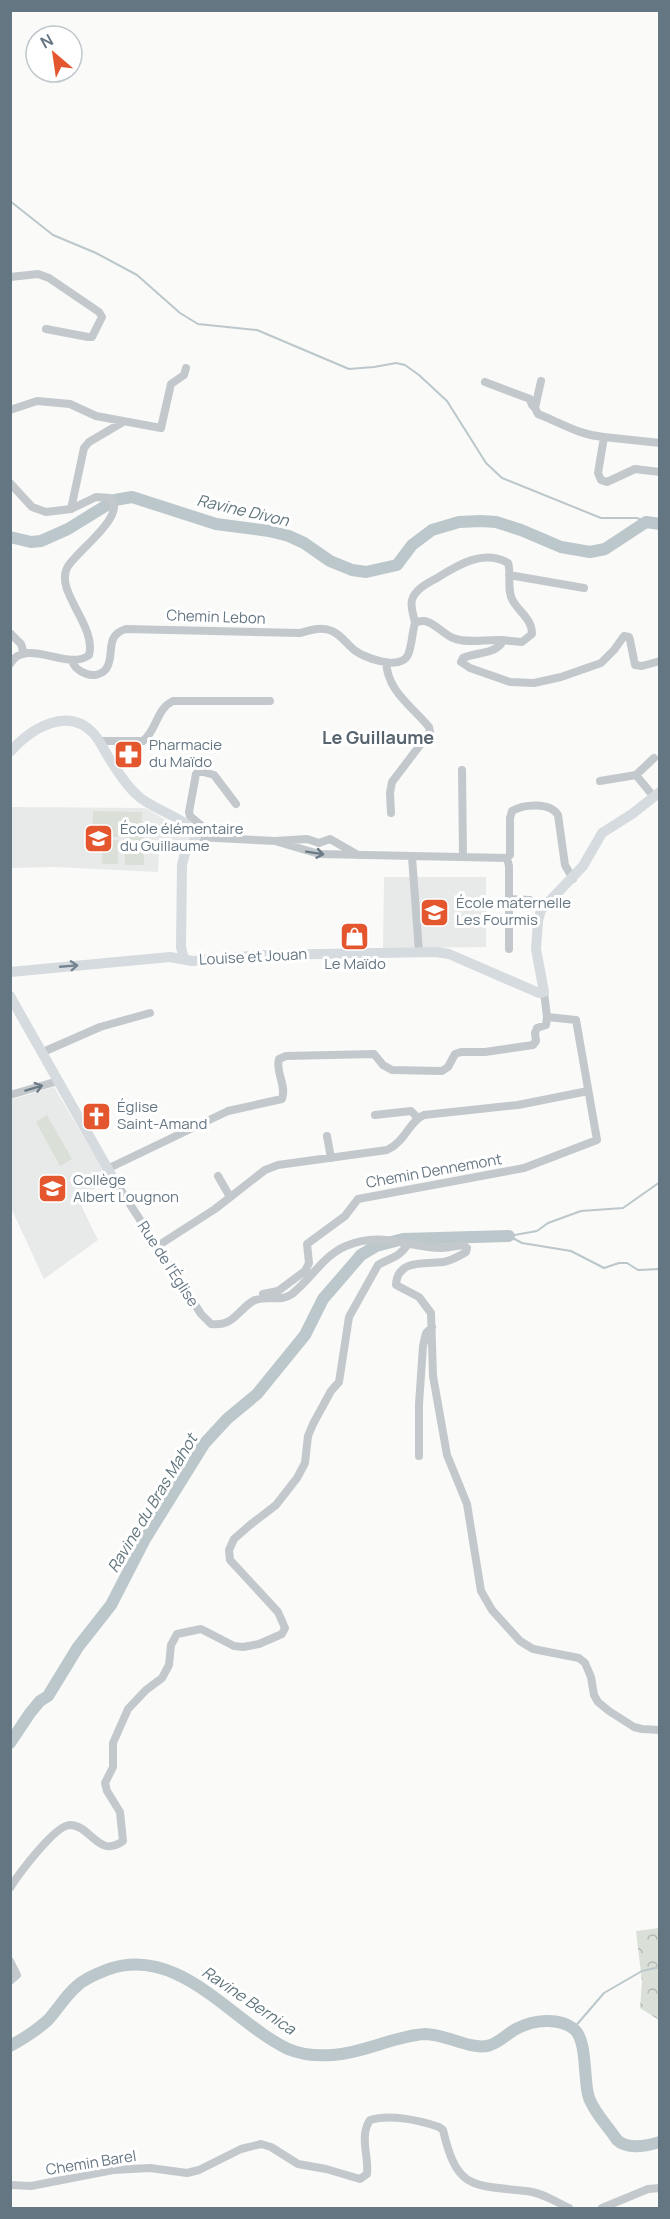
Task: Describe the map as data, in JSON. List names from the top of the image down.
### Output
{
  "streets": {
    "main road": ["Louise et Jouan", "Rue de l'Église"],
    "street": ["Chemin Lebon", "Chemin Dennemont", "Chemin Barel"]
  },
  "crossings": [
    ["Chemin Dennemont", "Rue de l'Église"]
  ],
  "districts": ["Le Guillaume"],
  "water": ["Ravine Divon", "Ravine du Bras Mahot", "Ravine Bernica"],
  "places": {
    "pharmacy": ["Pharmacie du Maïdo"],
    "school or university": ["École élémentaire du Guillaume", "École maternelle Les Fourmis", "Collège Albert Lougnon"],
    "shop": ["Le Maïdo"],
    "church": ["Église Saint-Amand"]
  },
  "north": "top left"
}
